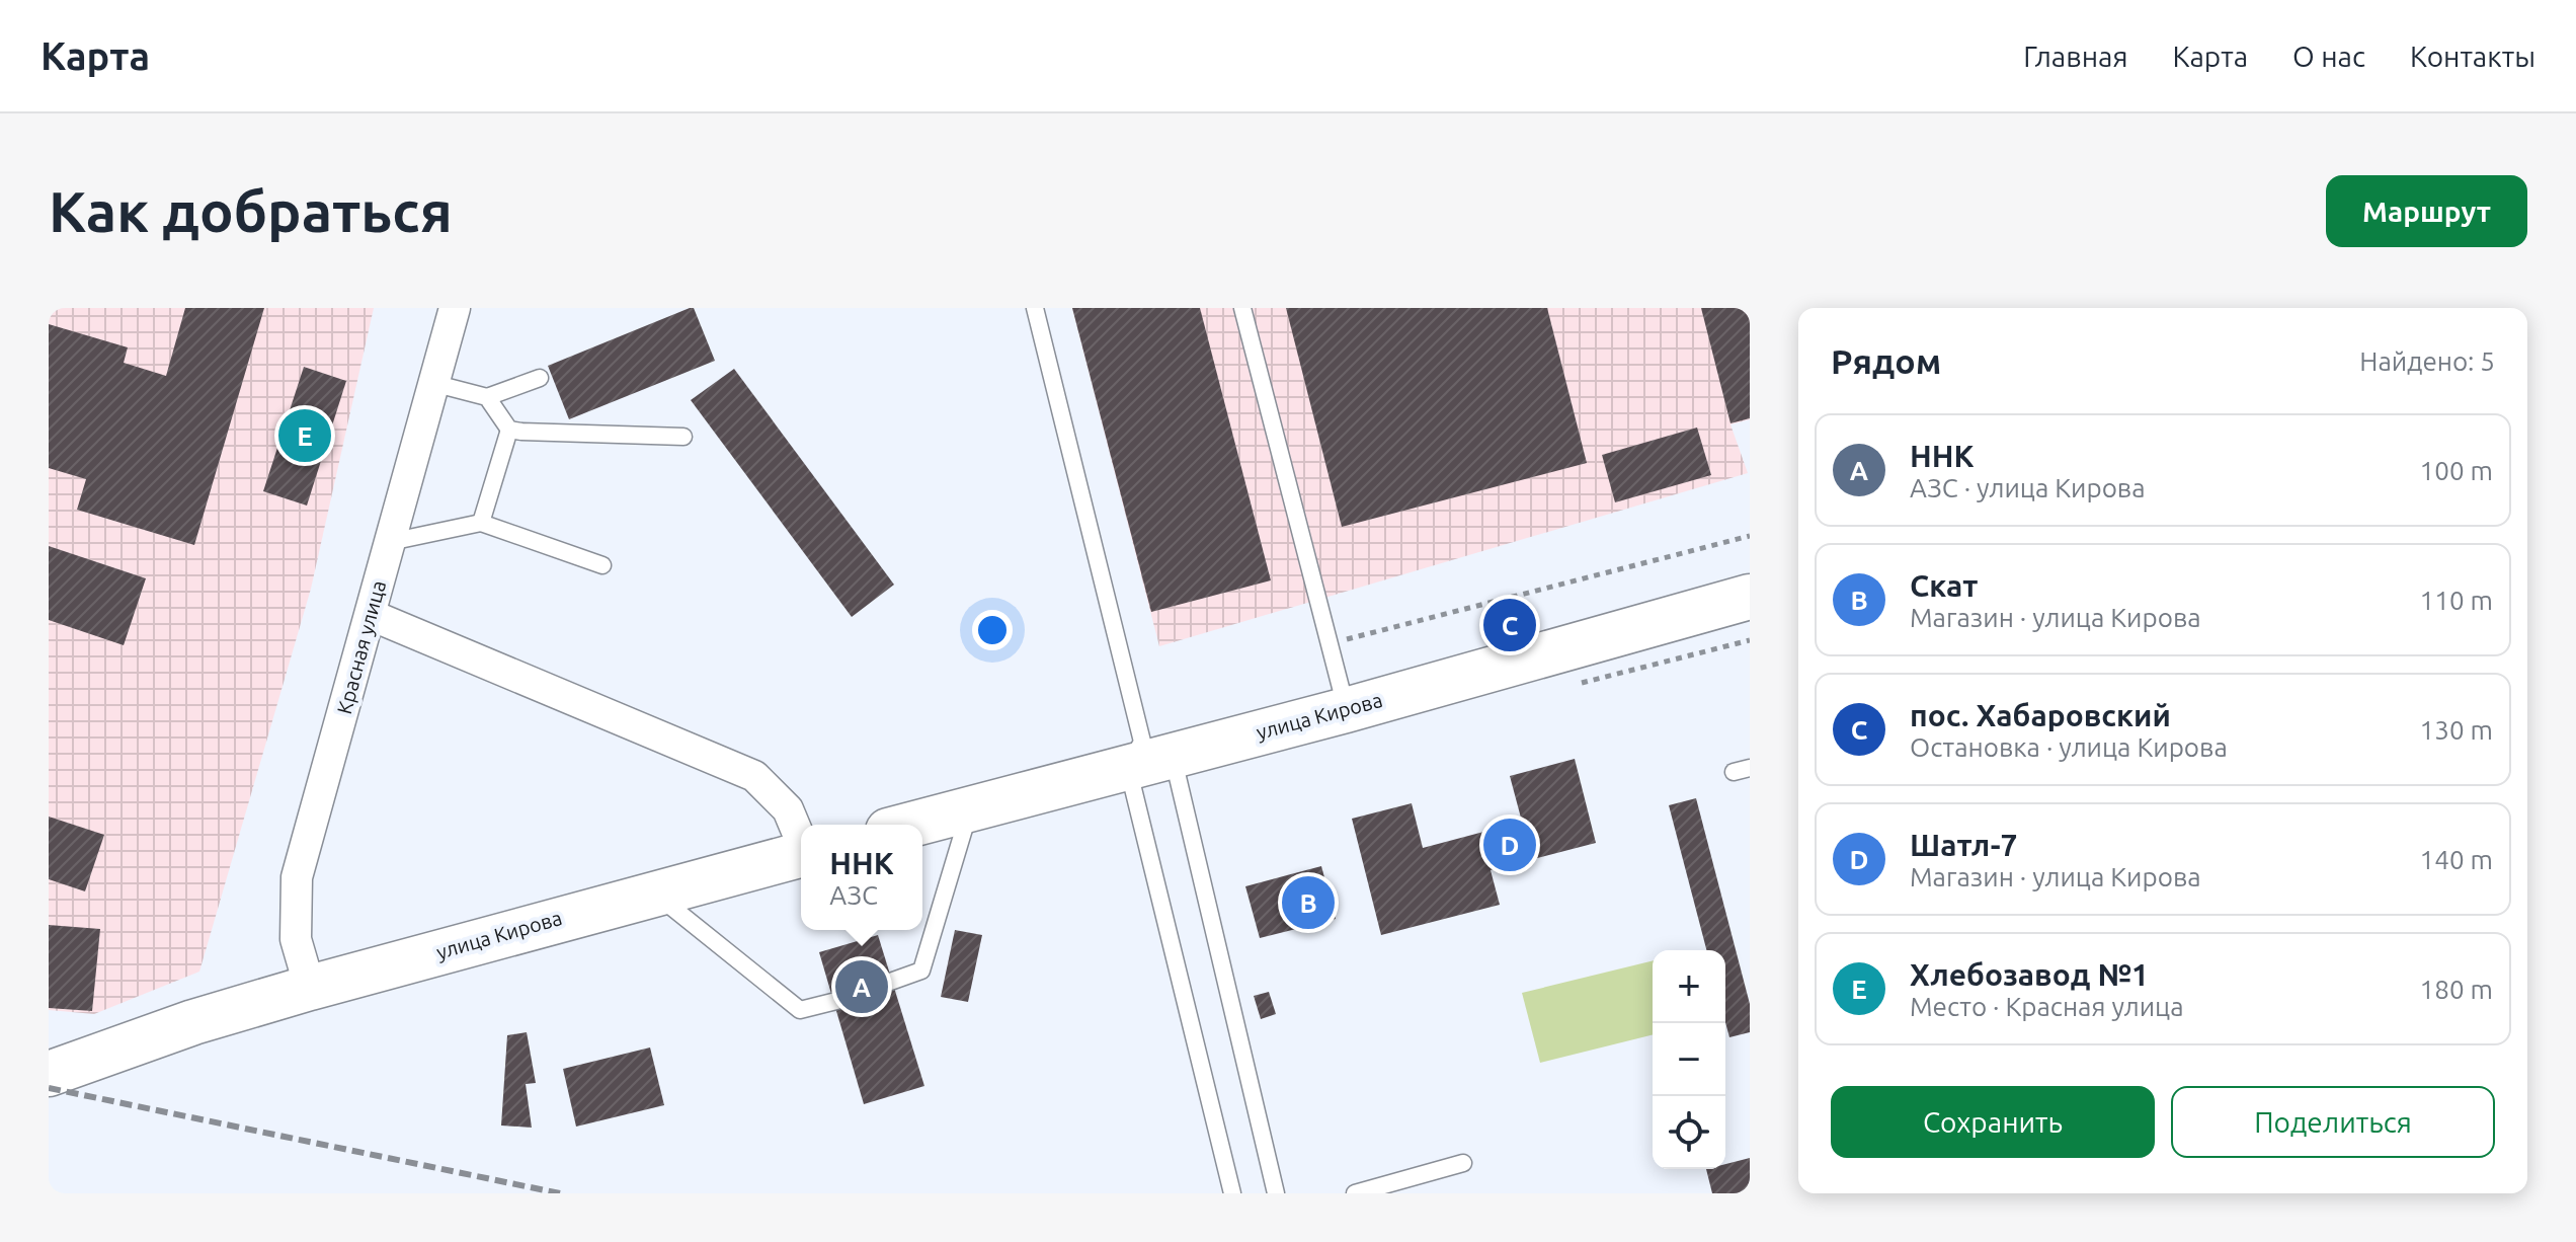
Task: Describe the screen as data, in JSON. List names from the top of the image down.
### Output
{
  "streets": {
    "main road": ["улица Кирова"],
    "street": ["Красная улица"]
  },
  "crossings": [
    ["Красная улица", "улица Кирова"]
  ],
  "page": {
    "header": "Карта",
    "nav": [
      "Главная",
      "Карта",
      "О нас",
      "Контакты"
    ],
    "buttons": [
      "Маршрут",
      ["Сохранить", "Поделиться"]
    ],
    "title": "Как добраться",
    "heading": ["Рядом", "Найдено: 5"],
    "pins": [
      "E",
      "C",
      "D",
      "B",
      "A"
    ],
    "list": [
      {
        "mark": "A",
        "name": "ННК",
        "note": "АЗС · улица Кирова",
        "value": "100 m"
      },
      {
        "mark": "B",
        "name": "Скат",
        "note": "Магазин · улица Кирова",
        "value": "110 m"
      },
      {
        "mark": "C",
        "name": "пос. Хабаровский",
        "note": "Остановка · улица Кирова",
        "value": "130 m"
      },
      {
        "mark": "D",
        "name": "Шатл-7",
        "note": "Магазин · улица Кирова",
        "value": "140 m"
      },
      {
        "mark": "E",
        "name": "Хлебозавод №1",
        "note": "Место · Красная улица",
        "value": "180 m"
      }
    ],
    "popup": ["ННК", "АЗС"],
    "map_buttons": ["+", "−"]
  }
}
